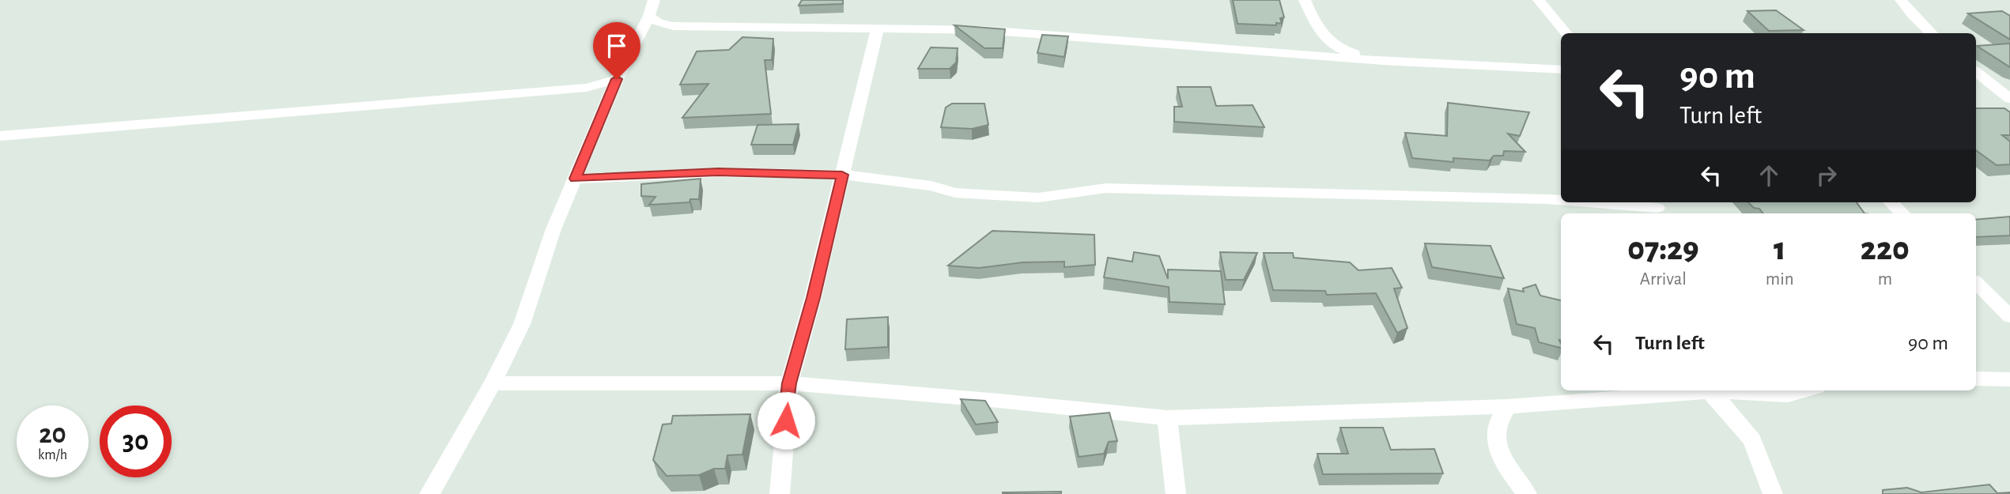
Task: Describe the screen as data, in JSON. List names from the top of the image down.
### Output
{
  "page": {
    "turn": ["90 m", "Turn left"],
    "eta": [
      "07:29",
      "Arrival",
      "1",
      "min",
      "220",
      "m"
    ],
    "list": [
      {
        "name": "Turn left",
        "value": "90 m"
      }
    ],
    "speed": "20 km/h",
    "limit": "30"
  }
}
